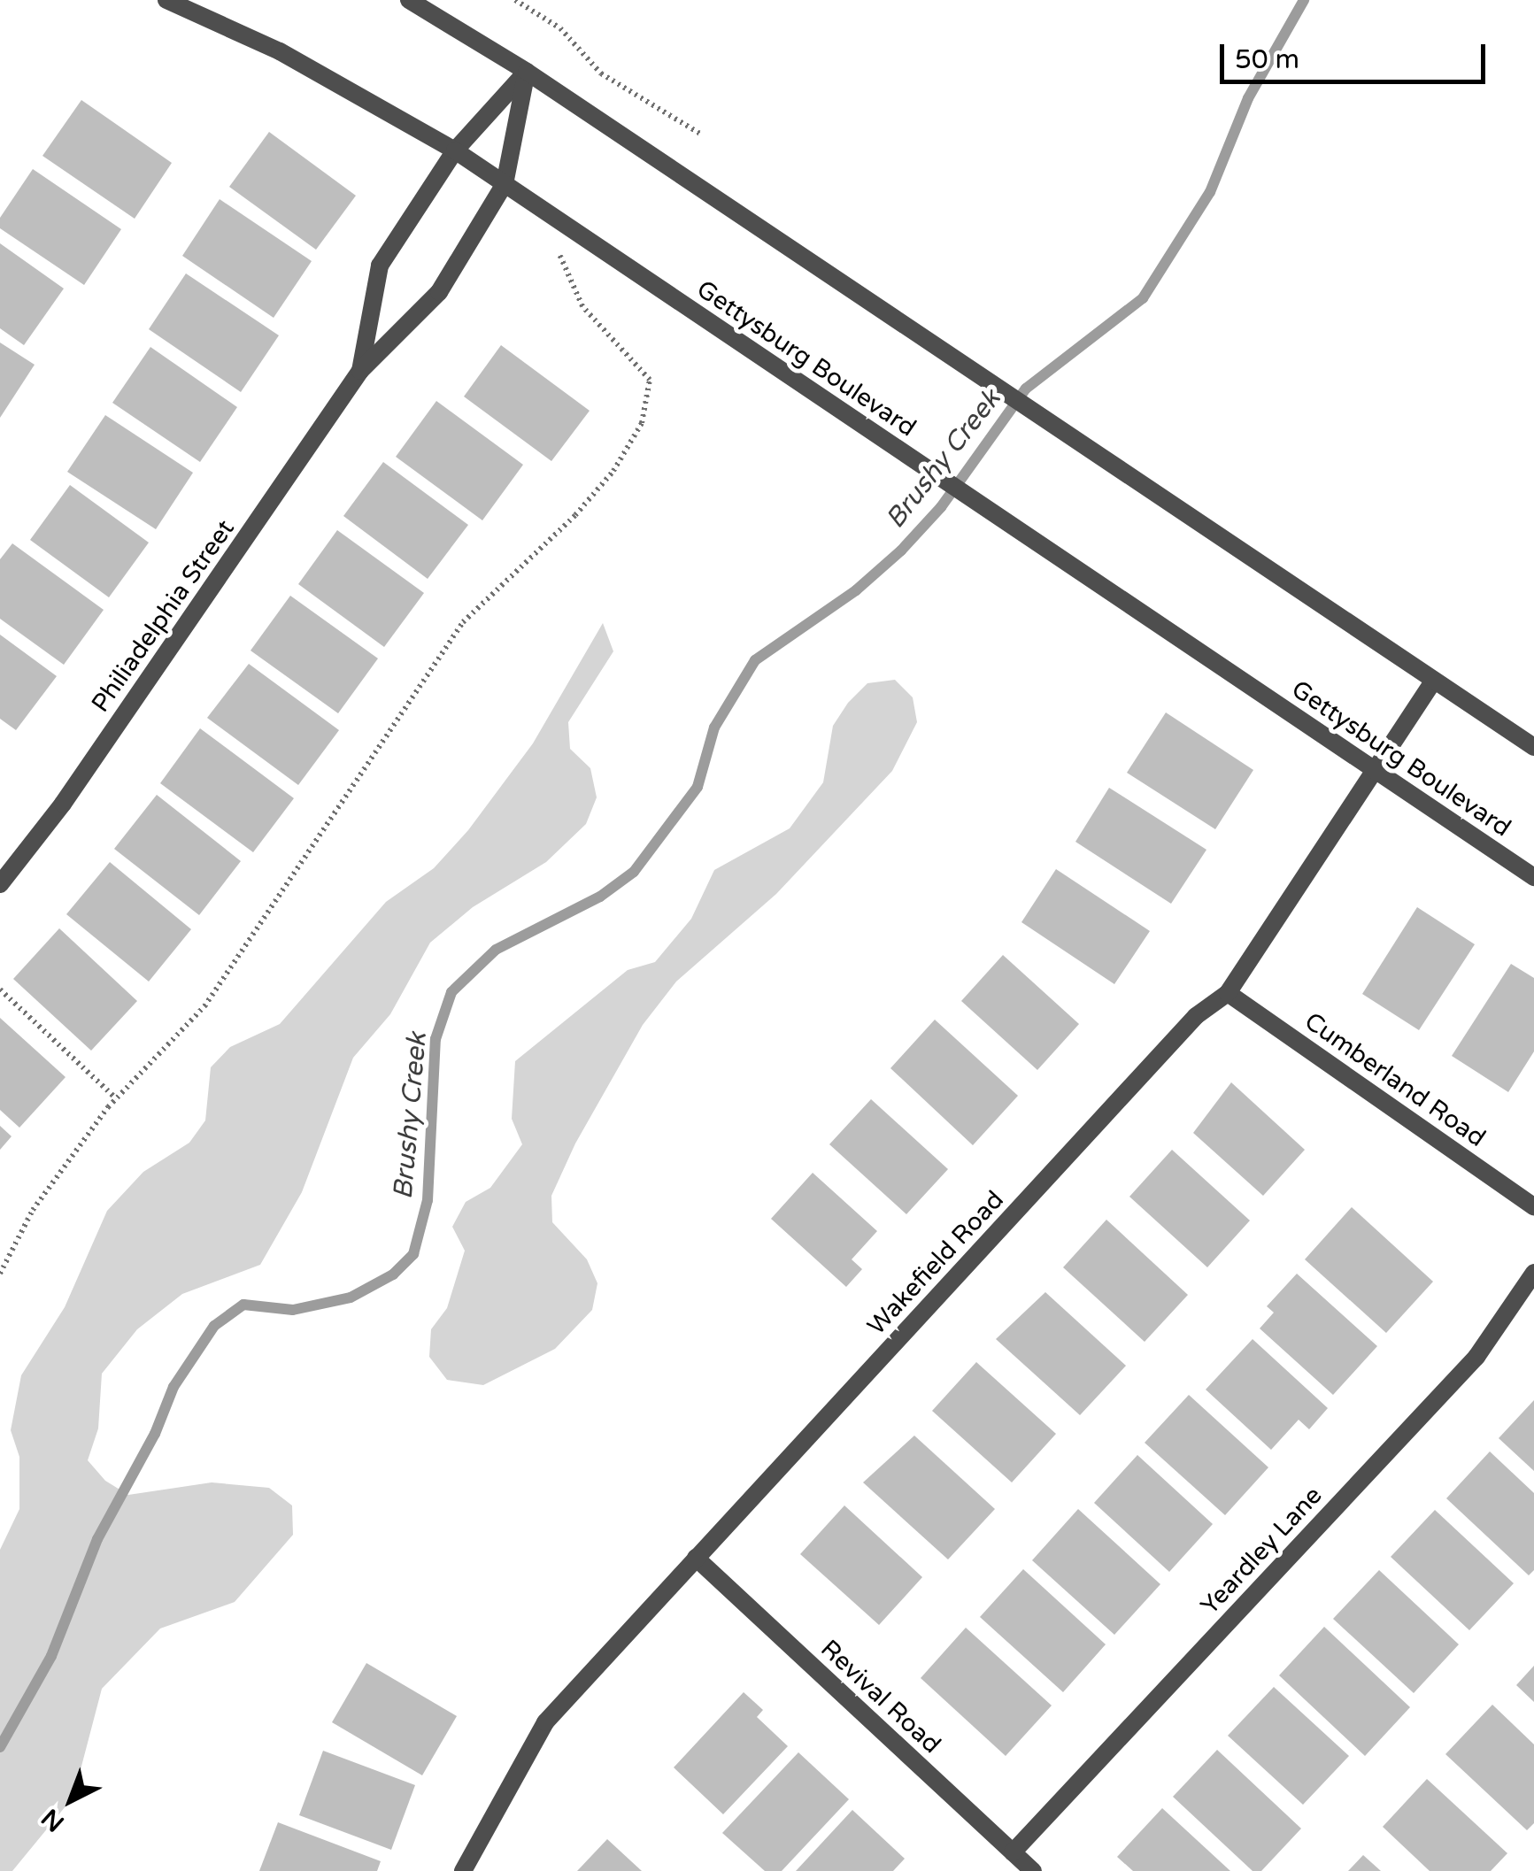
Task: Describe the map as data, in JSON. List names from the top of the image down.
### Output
{
  "streets": {
    "street": [
      "Gettysburg Boulevard",
      "Philiadelphia Street",
      "Cumberland Road",
      "Wakefield Road",
      "Yeardley Lane",
      "Revival Road"
    ]
  },
  "crossings": [
    ["Gettysburg Boulevard", "Philiadelphia Street"],
    ["Gettysburg Boulevard", "Wakefield Road"],
    ["Cumberland Road", "Wakefield Road"],
    ["Wakefield Road", "Revival Road"],
    ["Yeardley Lane", "Revival Road"]
  ],
  "water": ["Brushy Creek"],
  "scale_bar": "50 m",
  "north": "bottom left"
}
